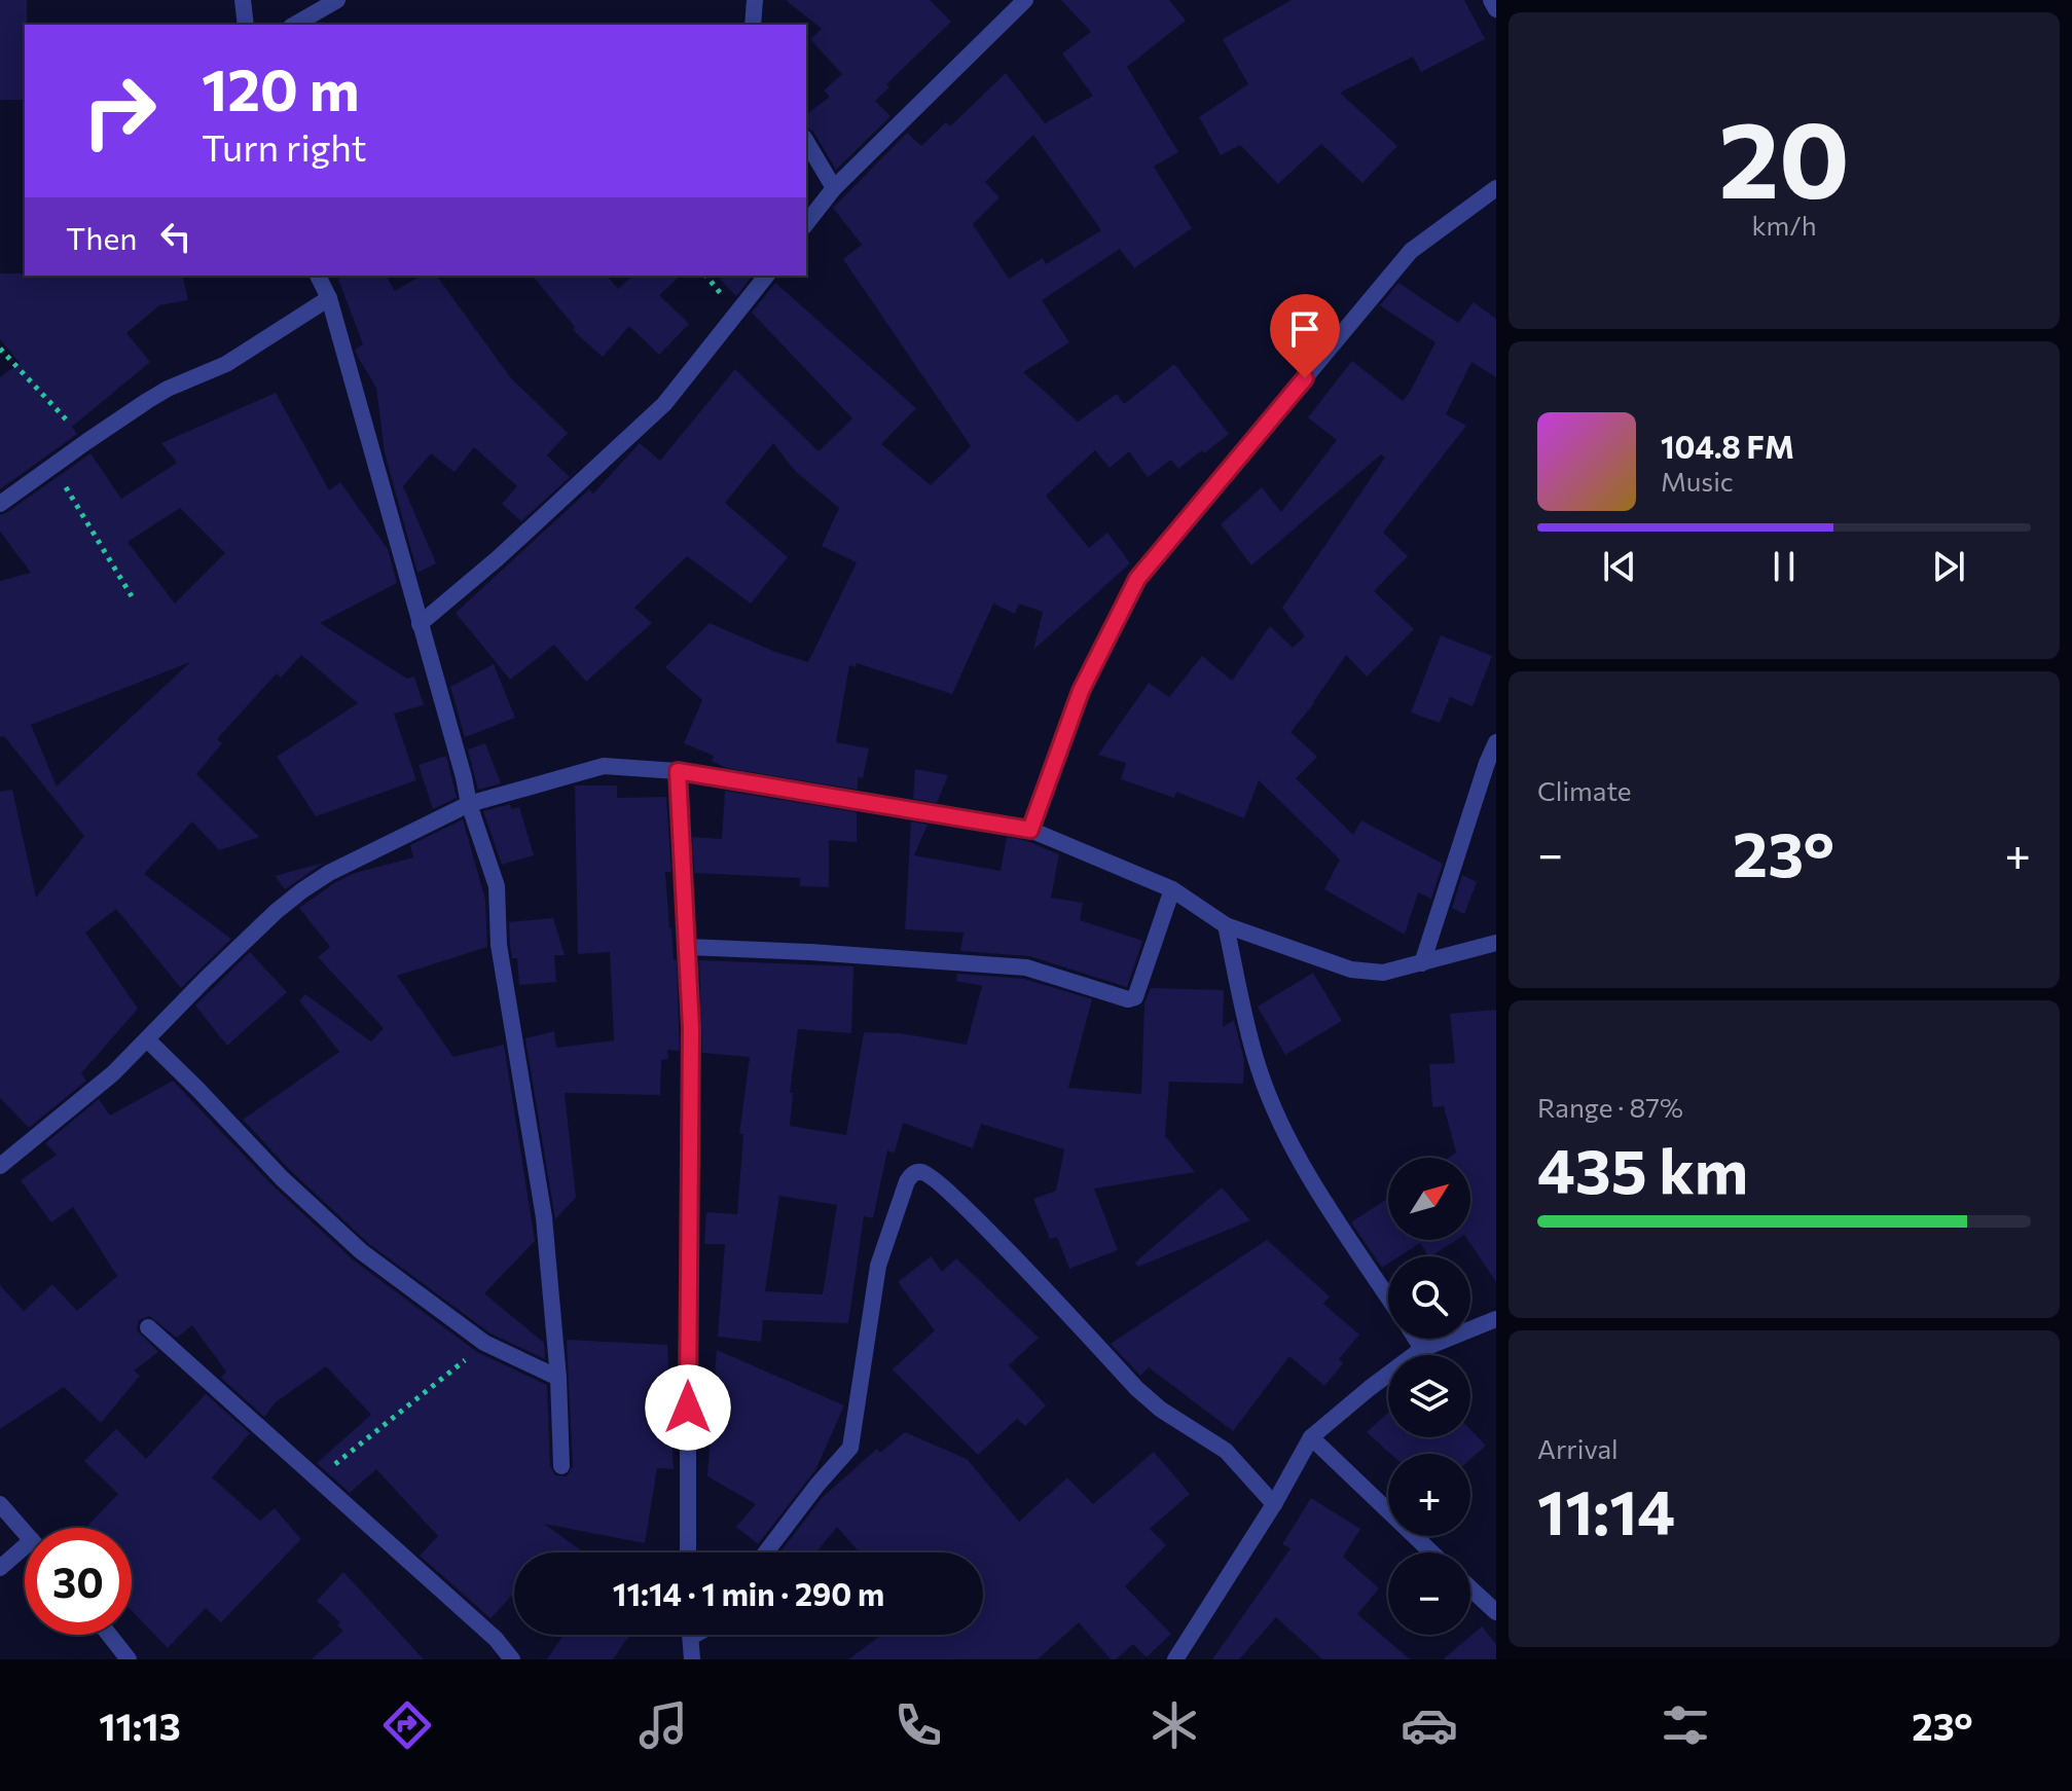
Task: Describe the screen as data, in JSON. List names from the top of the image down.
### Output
{
  "north": "top right",
  "page": {
    "tile": [
      ["20", "km/h"],
      "Climate",
      ["Range · 87%", "435 km"],
      ["Arrival", "11:14"]
    ],
    "turn": ["120 m", "Turn right"],
    "then": "Then",
    "song": ["104.8 FM", "Music"],
    "heat": ["−", "23°", "+"],
    "map_buttons": ["+", "−"],
    "limit": "30",
    "trip": "11:14 · 1 min · 290 m",
    "tabs": ["11:13", "23°"]
  }
}
